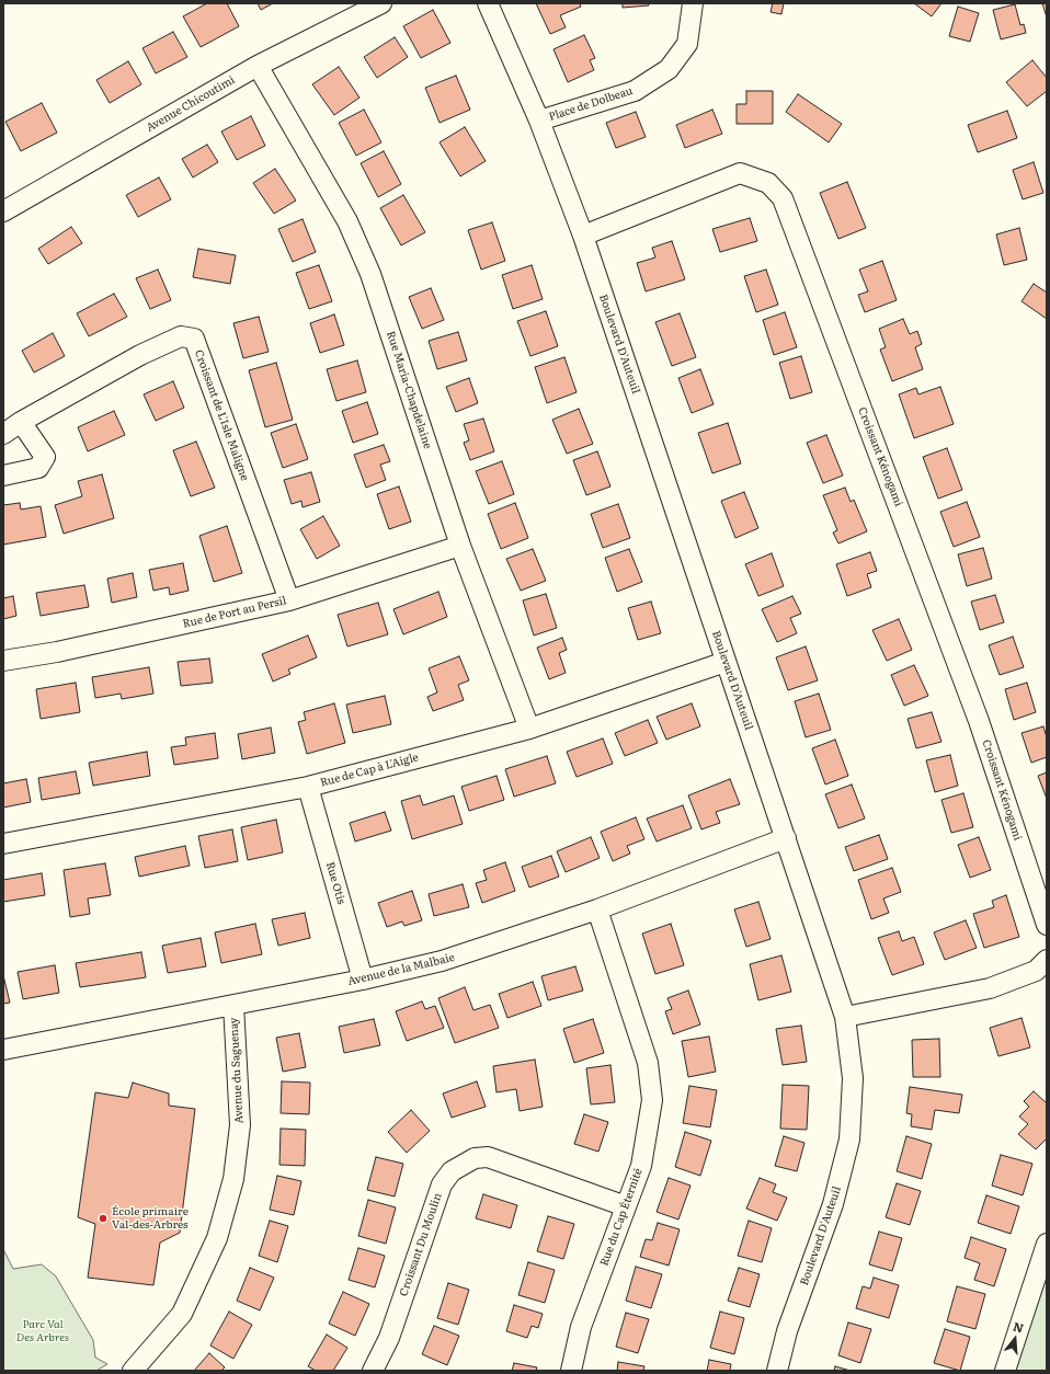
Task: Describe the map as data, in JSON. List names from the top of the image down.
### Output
{
  "streets": {
    "street": [
      "Avenue Chicoutimi",
      "Place de Dolbeau",
      "Boulevard D'Auteuil",
      "Rue Maria-Chapdelaine",
      "Croissant de L'Isle Maligne",
      "Croissant Kénogami",
      "Rue de Port au Persil",
      "Rue de Cap à L'Aigle",
      "Rue Otis",
      "Avenue de la Malbaie",
      "Avenue du Saguenay",
      "Rue du Cap Éternité",
      "Croissant Du Moulin"
    ]
  },
  "crossings": [
    ["Avenue Chicoutimi", "Rue Maria-Chapdelaine"],
    ["Place de Dolbeau", "Boulevard D'Auteuil"],
    ["Boulevard D'Auteuil", "Croissant Kénogami"],
    ["Boulevard D'Auteuil", "Rue de Cap à L'Aigle"],
    ["Boulevard D'Auteuil", "Avenue de la Malbaie"],
    ["Rue Maria-Chapdelaine", "Rue de Port au Persil"],
    ["Rue Maria-Chapdelaine", "Rue de Cap à L'Aigle"],
    ["Croissant de L'Isle Maligne", "Rue de Port au Persil"],
    ["Rue de Cap à L'Aigle", "Rue Otis"],
    ["Rue Otis", "Avenue de la Malbaie"],
    ["Avenue de la Malbaie", "Avenue du Saguenay"],
    ["Avenue de la Malbaie", "Rue du Cap Éternité"],
    ["Rue du Cap Éternité", "Croissant Du Moulin"]
  ],
  "parks": ["Parc Val Des Arbres"],
  "places": ["École primaire Val-des-Arbres"],
  "north": "top"
}
